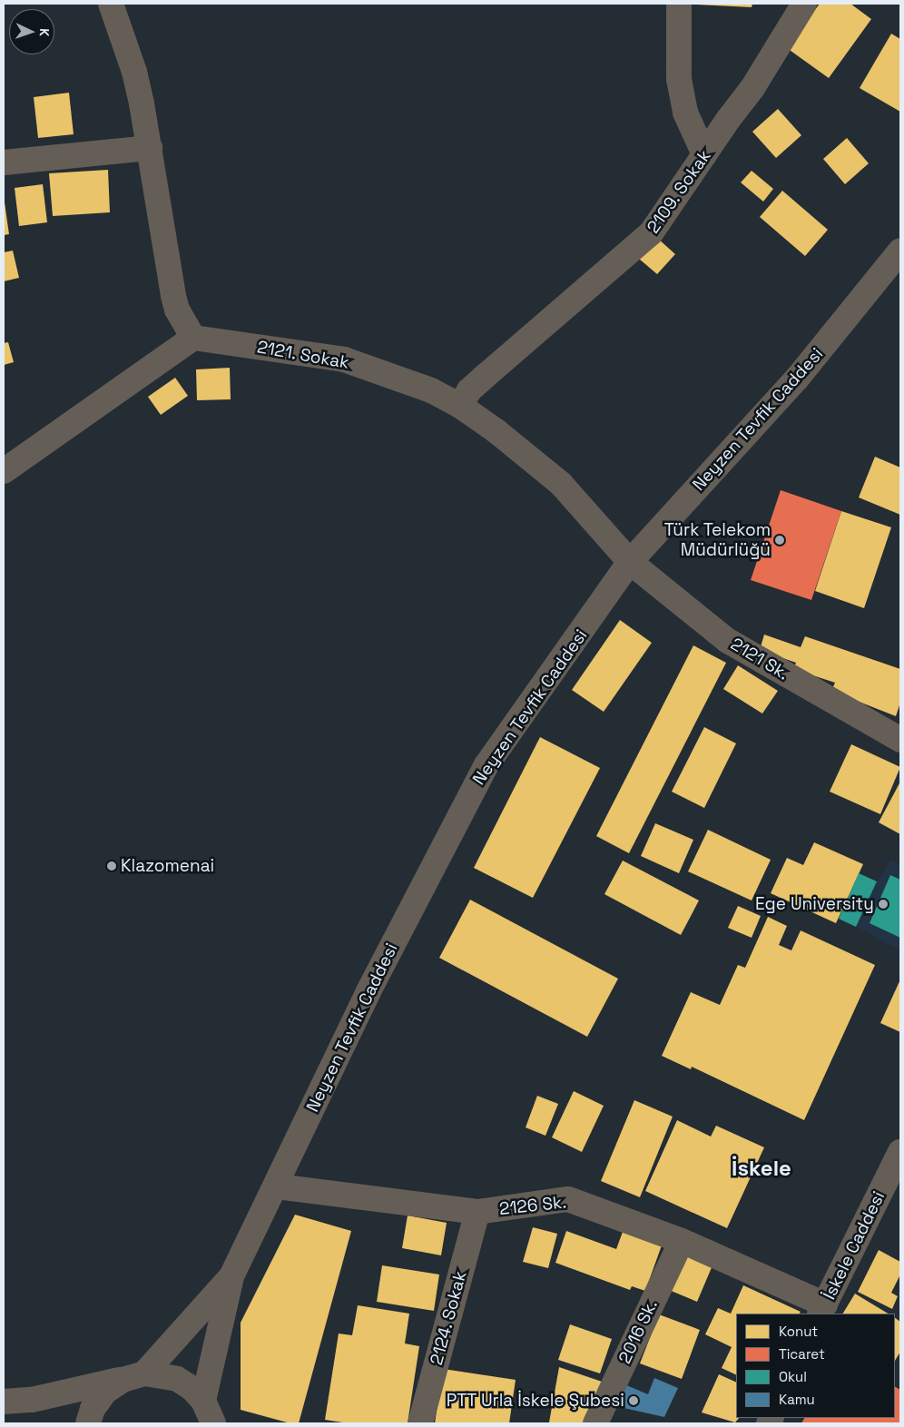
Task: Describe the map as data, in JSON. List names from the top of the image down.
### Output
{
  "streets": {
    "street": [
      "2109. Sokak",
      "2121. Sokak",
      "Neyzen Tevfik Caddesi",
      "2121 Sk.",
      "2126 Sk.",
      "İskele Caddesi",
      "2124. Sokak",
      "2016 Sk."
    ]
  },
  "crossings": [
    ["2109. Sokak", "2121. Sokak"],
    ["2121. Sokak", "Neyzen Tevfik Caddesi"],
    ["2121. Sokak", "2121 Sk."],
    ["Neyzen Tevfik Caddesi", "2121 Sk."],
    ["Neyzen Tevfik Caddesi", "2126 Sk."],
    ["2126 Sk.", "İskele Caddesi"],
    ["2126 Sk.", "2124. Sokak"],
    ["2126 Sk.", "2016 Sk."]
  ],
  "districts": ["İskele"],
  "places": [
    "Türk Telekom Müdürlüğü",
    "Klazomenai",
    "Ege University",
    "PTT Urla İskele Şubesi"
  ],
  "legend": [
    "Konut",
    "Ticaret",
    "Okul",
    "Kamu"
  ],
  "north": "right"
}
